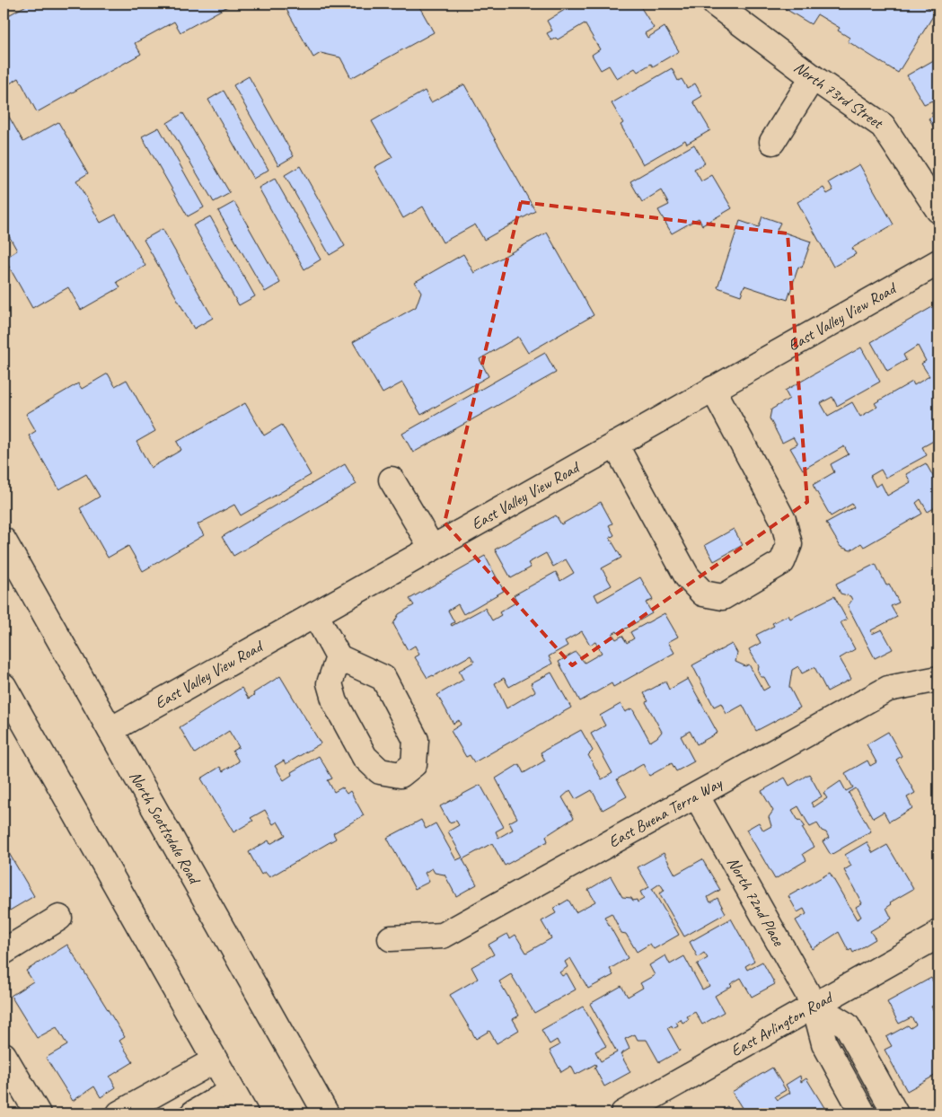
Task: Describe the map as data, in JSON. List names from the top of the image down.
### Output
{
  "streets": {
    "street": [
      "North 73rd Street",
      "East Valley View Road",
      "East Buena Terra Way",
      "North Scottsdale Road",
      "North 72nd Place",
      "East Arlington Road"
    ]
  },
  "crossings": [
    ["East Valley View Road", "North Scottsdale Road"],
    ["East Buena Terra Way", "North 72nd Place"],
    ["North 72nd Place", "East Arlington Road"]
  ]
}
